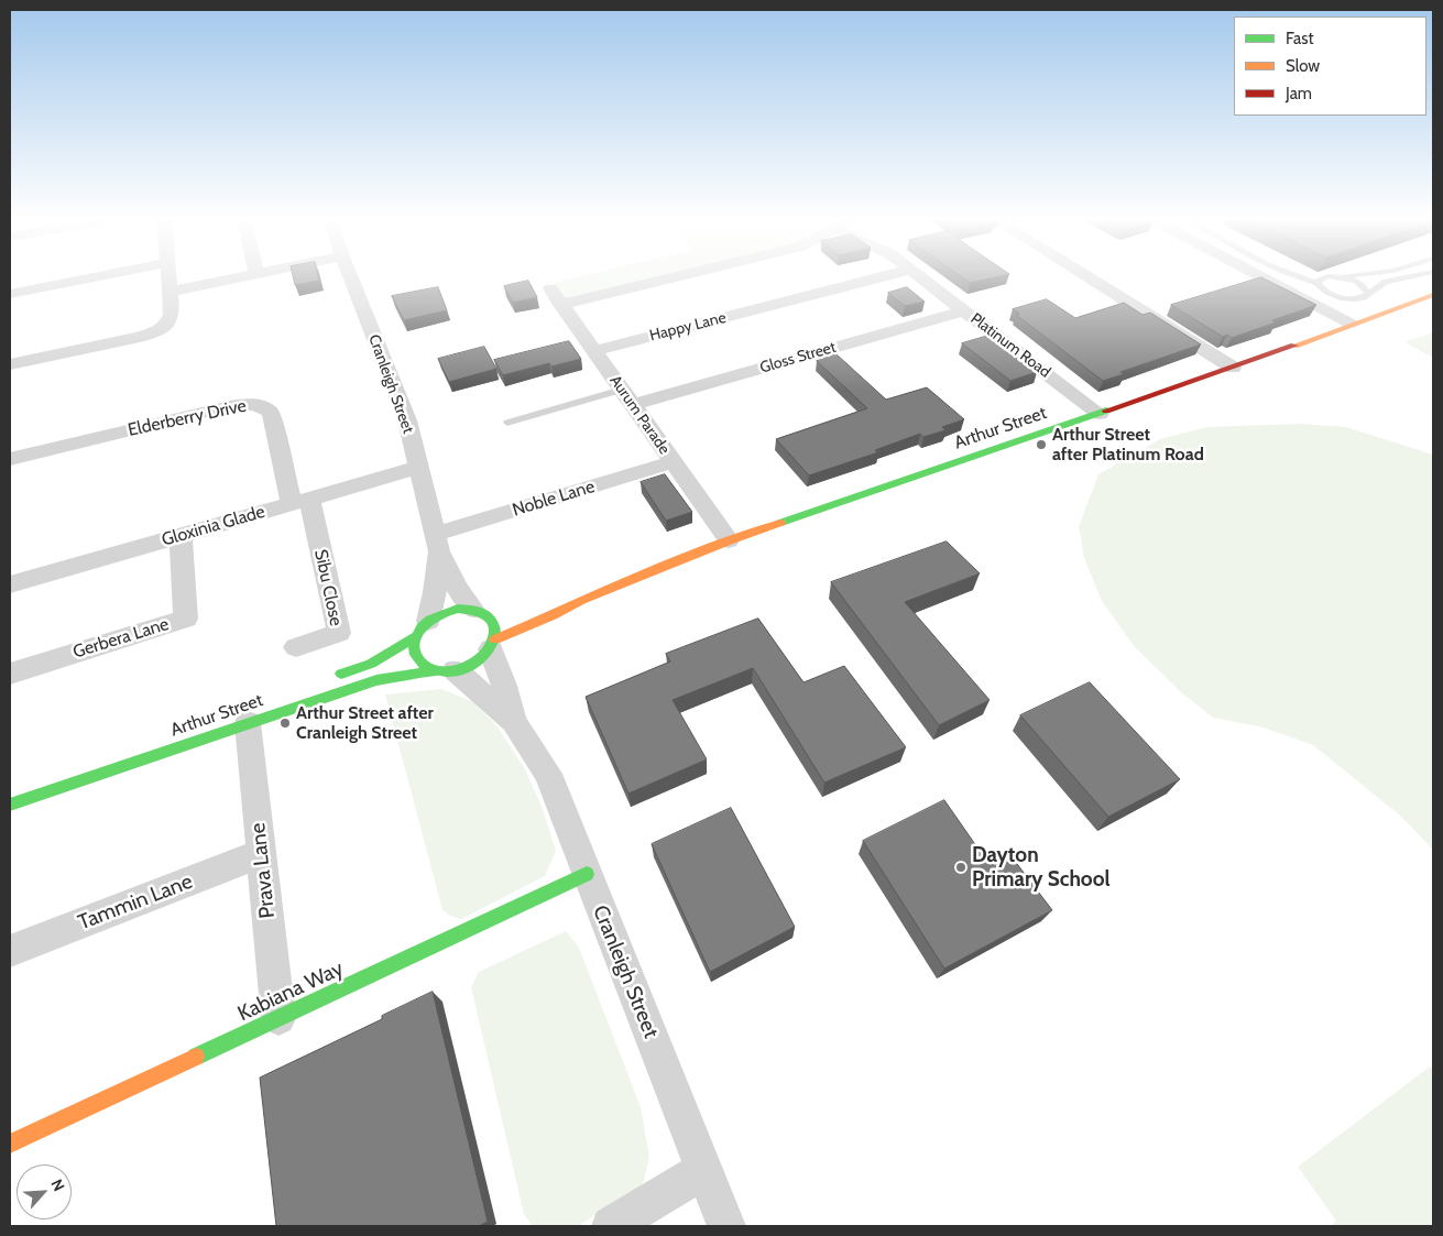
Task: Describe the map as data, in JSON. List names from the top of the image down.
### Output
{
  "streets": {
    "street": [
      "Happy Lane",
      "Platinum Road",
      "Gloss Street",
      "Cranleigh Street",
      "Aurum Parade",
      "Elderberry Drive",
      "Arthur Street",
      "Noble Lane",
      "Gloxinia Glade",
      "Sibu Close",
      "Gerbera Lane",
      "Prava Lane",
      "Tammin Lane",
      "Kabiana Way"
    ]
  },
  "crossings": [
    ["Happy Lane", "Aurum Parade"],
    ["Platinum Road", "Gloss Street"],
    ["Platinum Road", "Arthur Street"],
    ["Gloss Street", "Aurum Parade"],
    ["Cranleigh Street", "Arthur Street"],
    ["Cranleigh Street", "Noble Lane"],
    ["Cranleigh Street", "Gloxinia Glade"],
    ["Cranleigh Street", "Kabiana Way"],
    ["Aurum Parade", "Arthur Street"],
    ["Aurum Parade", "Noble Lane"],
    ["Elderberry Drive", "Gloxinia Glade"],
    ["Elderberry Drive", "Sibu Close"],
    ["Arthur Street", "Prava Lane"],
    ["Gloxinia Glade", "Sibu Close"],
    ["Gloxinia Glade", "Gerbera Lane"],
    ["Prava Lane", "Tammin Lane"],
    ["Prava Lane", "Kabiana Way"]
  ],
  "places": ["Arthur Street after Platinum Road", "Arthur Street after Cranleigh Street", "Dayton Primary School"],
  "legend": ["Fast", "Slow", "Jam"],
  "north": "top right"
}
